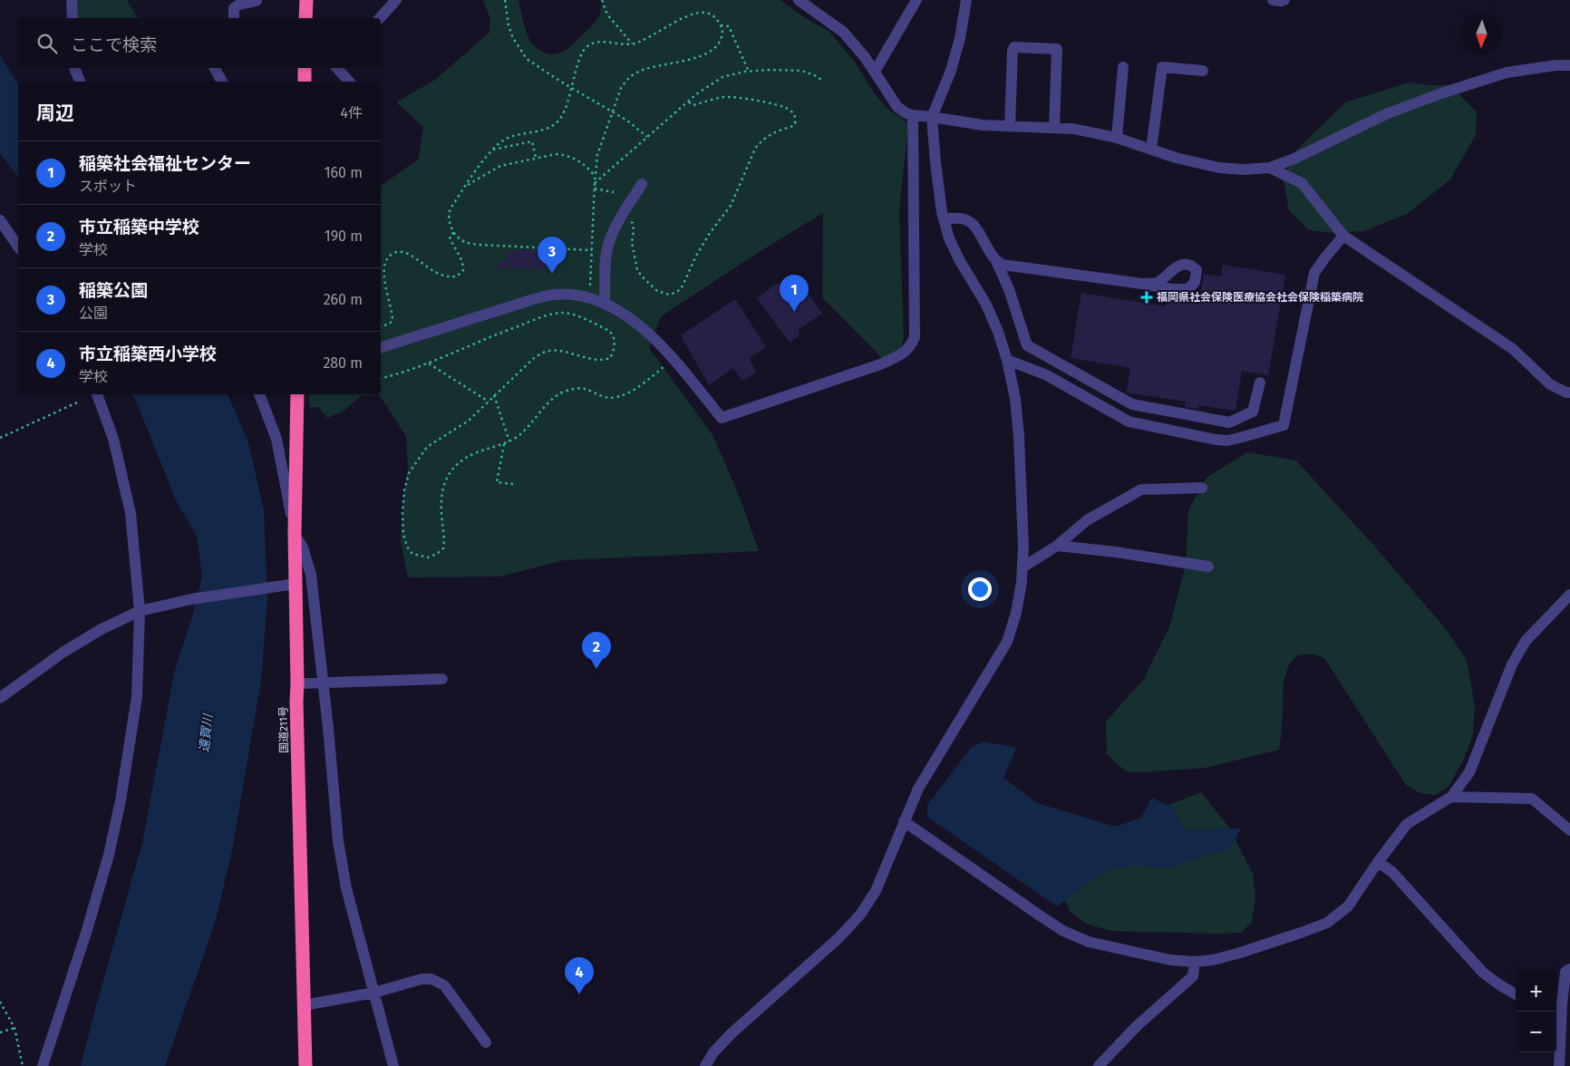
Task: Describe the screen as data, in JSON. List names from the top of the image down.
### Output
{
  "streets": {
    "highway": ["国道211号"]
  },
  "water": ["遠賀川"],
  "places": {
    "health": ["福岡県社会保険医療協会社会保険稲築病院"]
  },
  "north": "bottom",
  "page": {
    "search": "ここで検索",
    "heading": ["周辺", "4件"],
    "list": [
      {
        "mark": "1",
        "name": "稲築社会福祉センター",
        "note": "スポット",
        "value": "160 m"
      },
      {
        "mark": "2",
        "name": "市立稲築中学校",
        "note": "学校",
        "value": "190 m"
      },
      {
        "mark": "3",
        "name": "稲築公園",
        "note": "公園",
        "value": "260 m"
      },
      {
        "mark": "4",
        "name": "市立稲築西小学校",
        "note": "学校",
        "value": "280 m"
      }
    ],
    "pins": [
      "3",
      "1",
      "2",
      "4"
    ],
    "map_buttons": ["+", "−"]
  }
}
